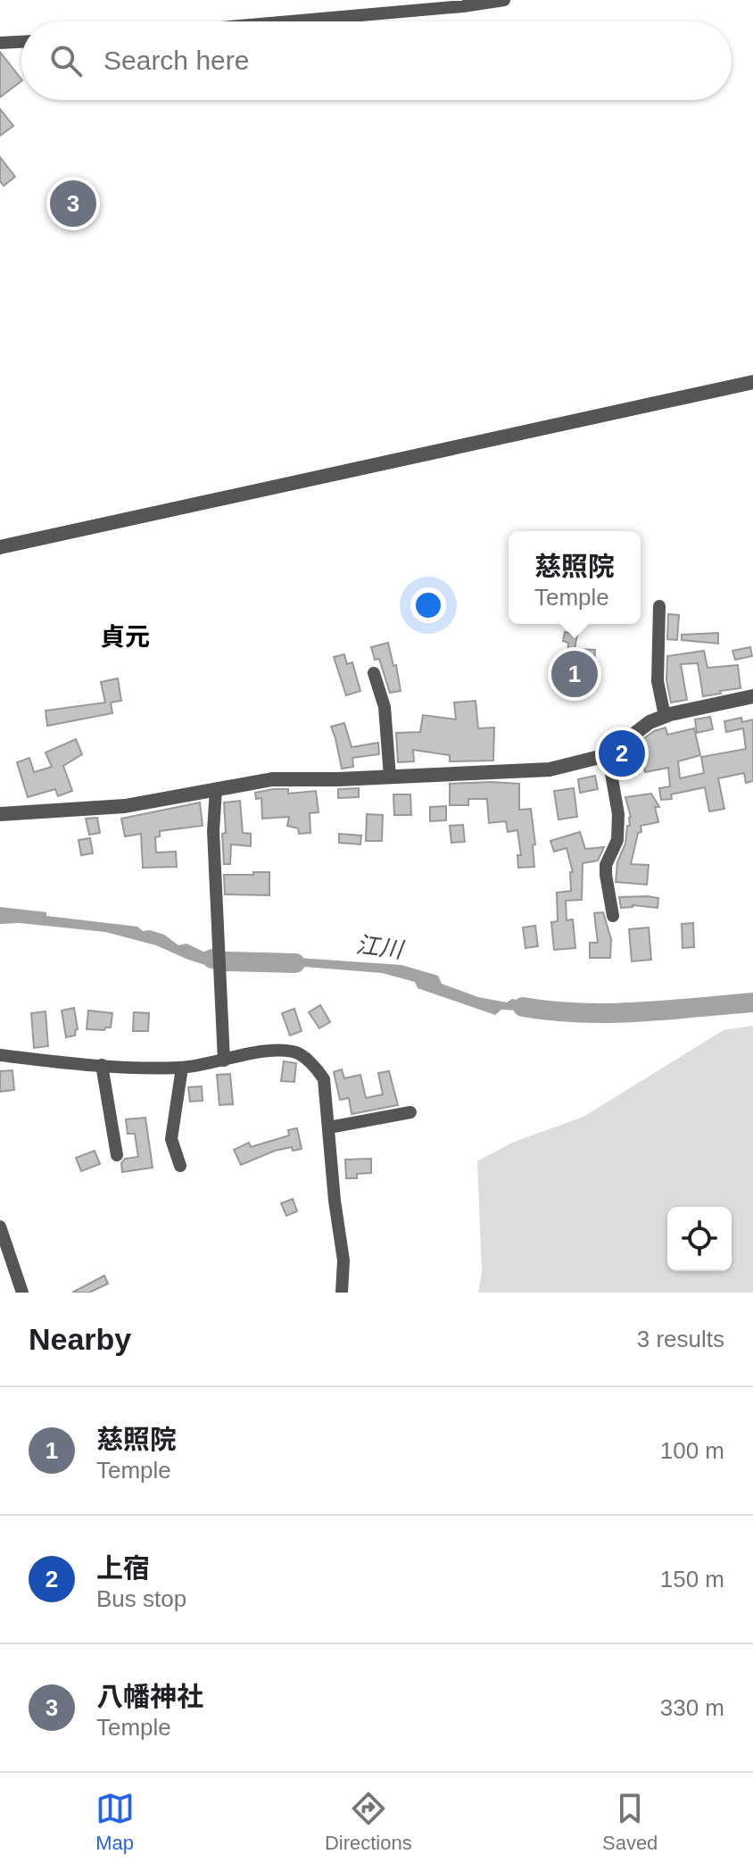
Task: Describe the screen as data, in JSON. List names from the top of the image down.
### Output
{
  "districts": ["貞元"],
  "water": ["江川"],
  "page": {
    "search": "Search here",
    "pins": ["3", "1", "2"],
    "popup": ["慈照院", "Temple"],
    "heading": ["Nearby", "3 results"],
    "list": [
      {
        "mark": "1",
        "name": "慈照院",
        "note": "Temple",
        "value": "100 m"
      },
      {
        "mark": "2",
        "name": "上宿",
        "note": "Bus stop",
        "value": "150 m"
      },
      {
        "mark": "3",
        "name": "八幡神社",
        "note": "Temple",
        "value": "330 m"
      }
    ],
    "nav": ["Map", "Directions", "Saved"]
  }
}
